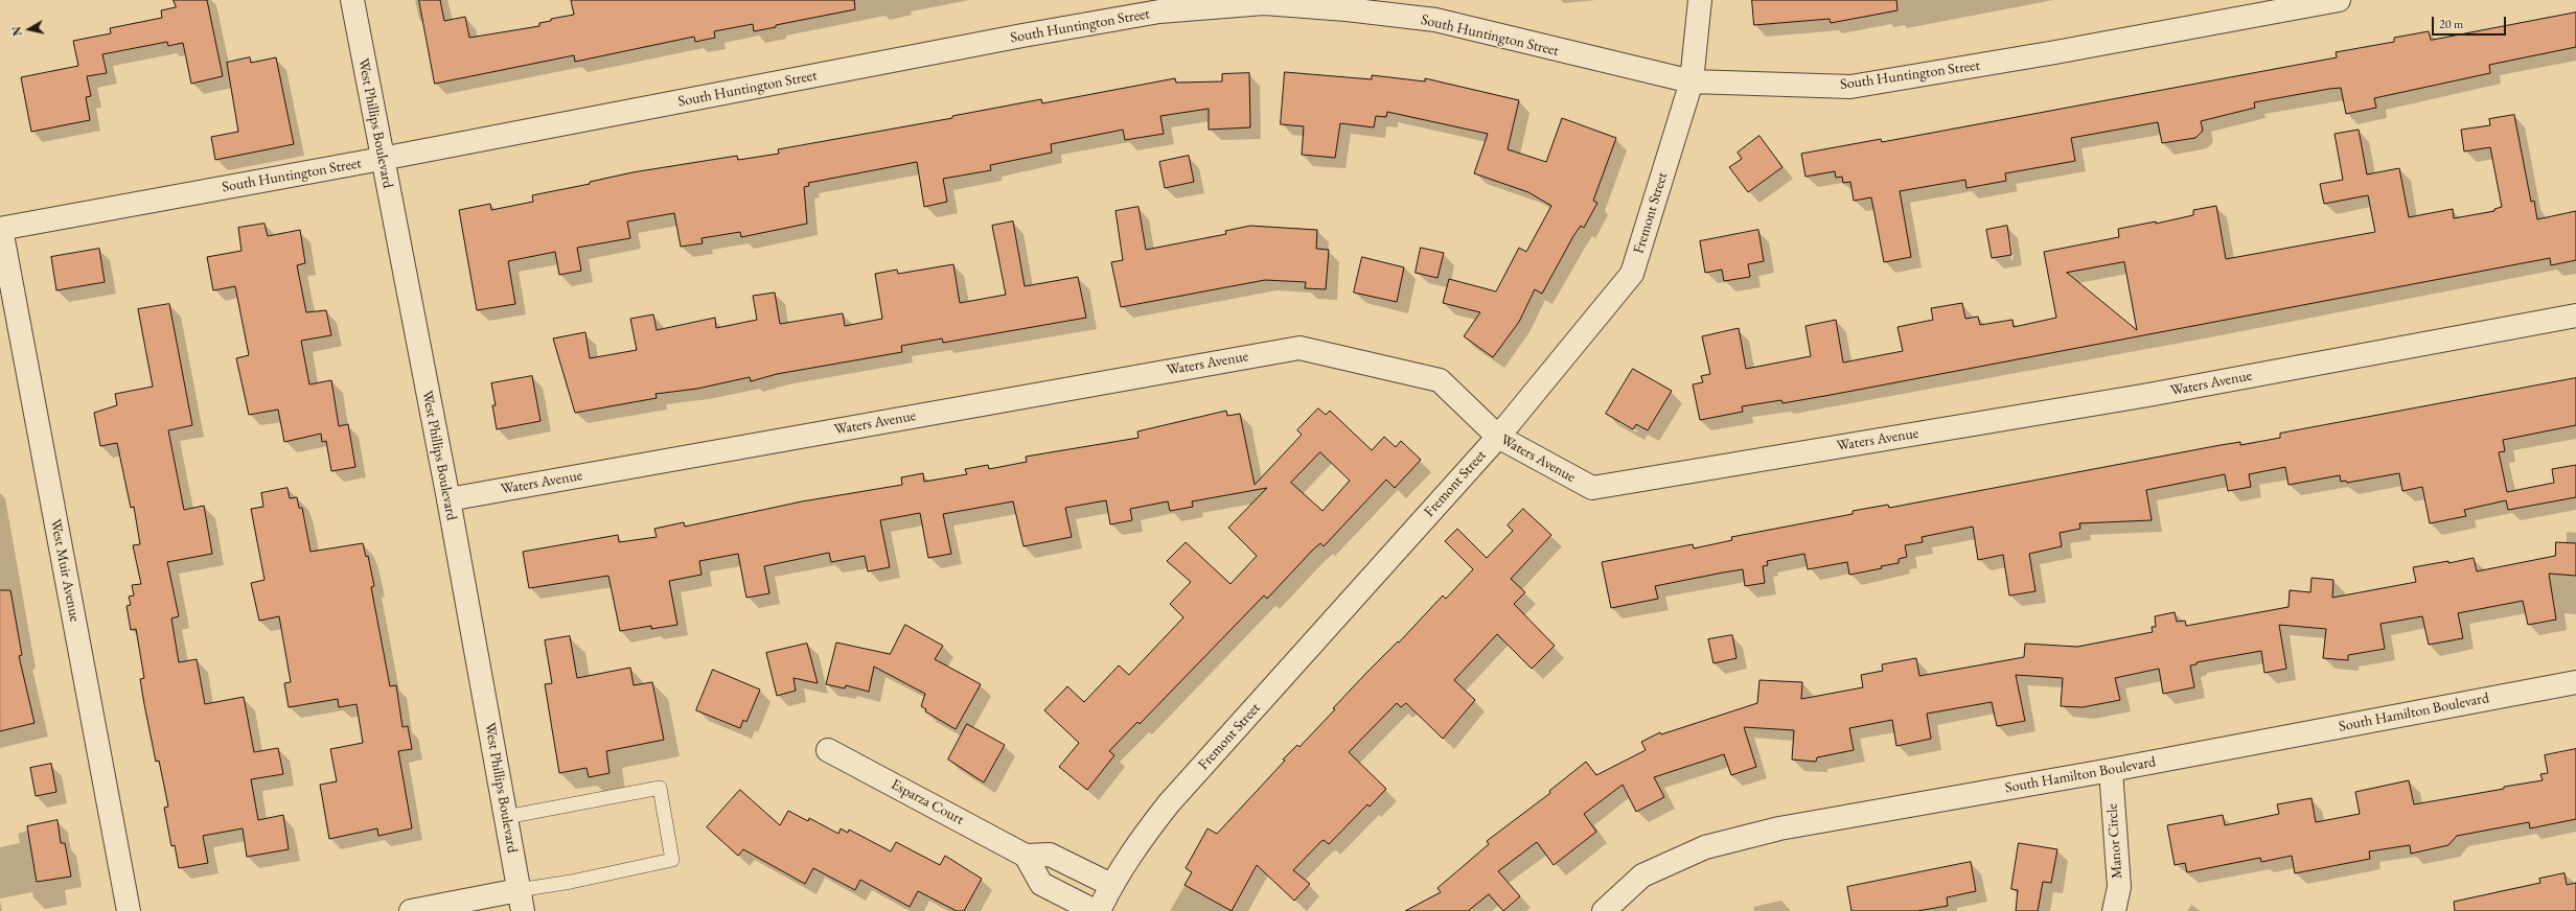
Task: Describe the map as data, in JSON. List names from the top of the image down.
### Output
{
  "streets": {
    "street": [
      "South Huntington Street",
      "West Phillips Boulevard",
      "Fremont Street",
      "Waters Avenue",
      "West Muir Avenue",
      "South Hamilton Boulevard",
      "Esparza Court",
      "Manor Circle"
    ]
  },
  "crossings": [
    ["South Huntington Street", "West Phillips Boulevard"],
    ["South Huntington Street", "Fremont Street"],
    ["South Huntington Street", "West Muir Avenue"],
    ["West Phillips Boulevard", "Waters Avenue"],
    ["Fremont Street", "Waters Avenue"],
    ["South Hamilton Boulevard", "Manor Circle"]
  ],
  "scale_bar": "20 m",
  "north": "left"
}
